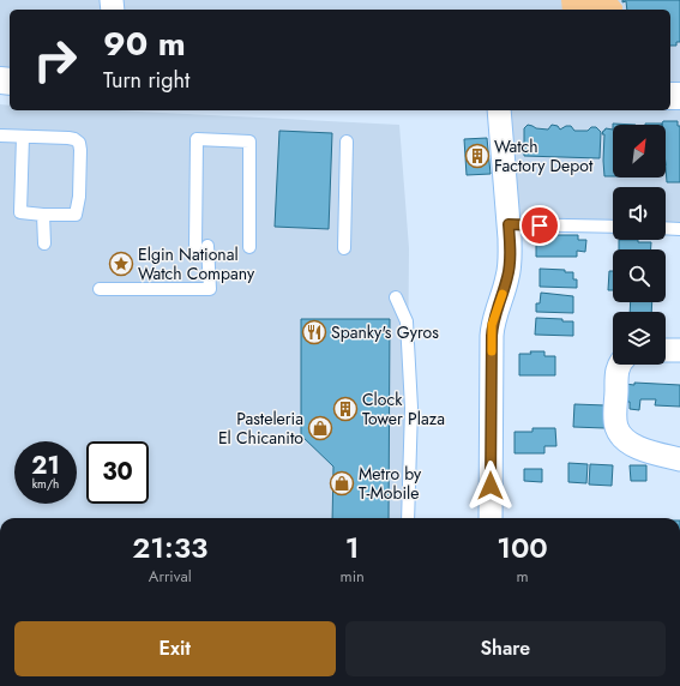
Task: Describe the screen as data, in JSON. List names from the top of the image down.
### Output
{
  "places": {
    "building": ["Watch Factory Depot", "Clock Tower Plaza"],
    "place": ["Elgin National Watch Company"],
    "restaurant": ["Spanky's Gyros"],
    "shop": ["Pasteleria El Chicanito", "Metro by T-Mobile"]
  },
  "north": "top right",
  "page": {
    "turn": ["90 m", "Turn right"],
    "speed": "21 km/h",
    "limit": "30",
    "eta": [
      "21:33",
      "Arrival",
      "1",
      "min",
      "100",
      "m"
    ],
    "buttons": ["Exit", "Share"]
  }
}
